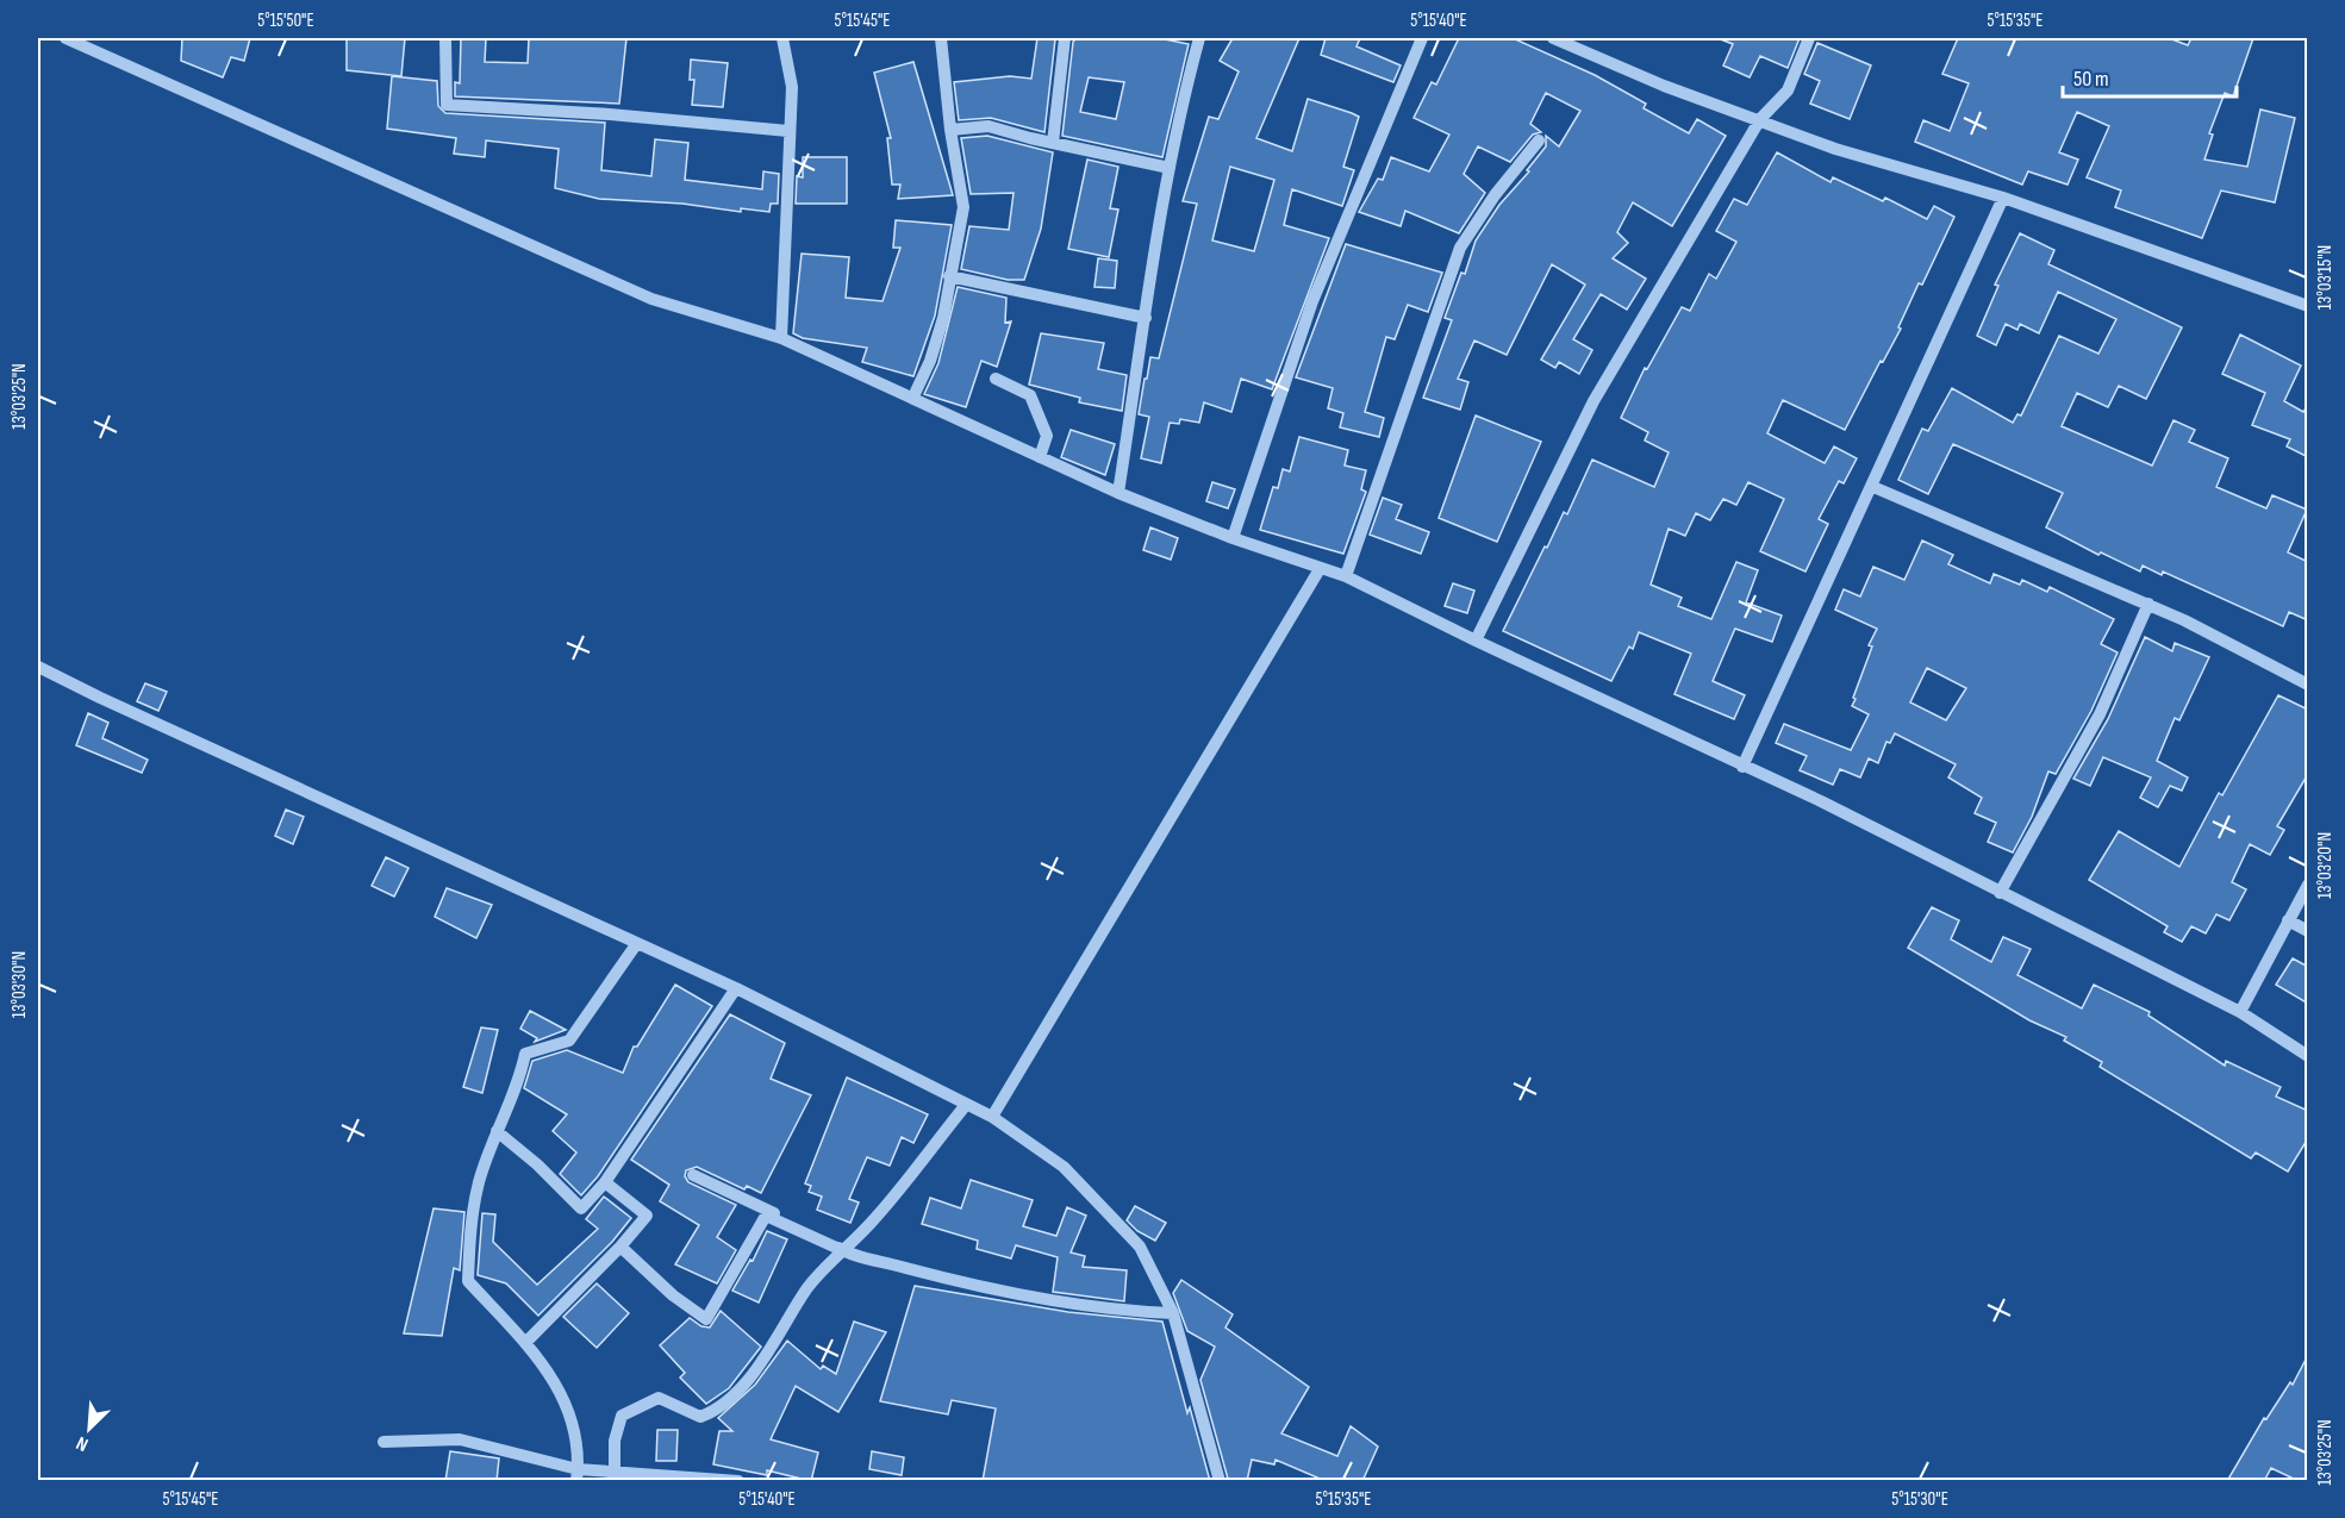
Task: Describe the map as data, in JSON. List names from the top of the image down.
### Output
{
  "scale_bar": "50 m",
  "north": "bottom left",
  "coordinates": [
    "5°15'50\"E",
    "5°15'45\"E",
    "5°15'40\"E",
    "5°15'35\"E",
    "13°03'15\"N",
    "13°03'25\"N",
    "13°03'20\"N",
    "13°03'30\"N",
    "5°15'30\"E"
  ]
}
